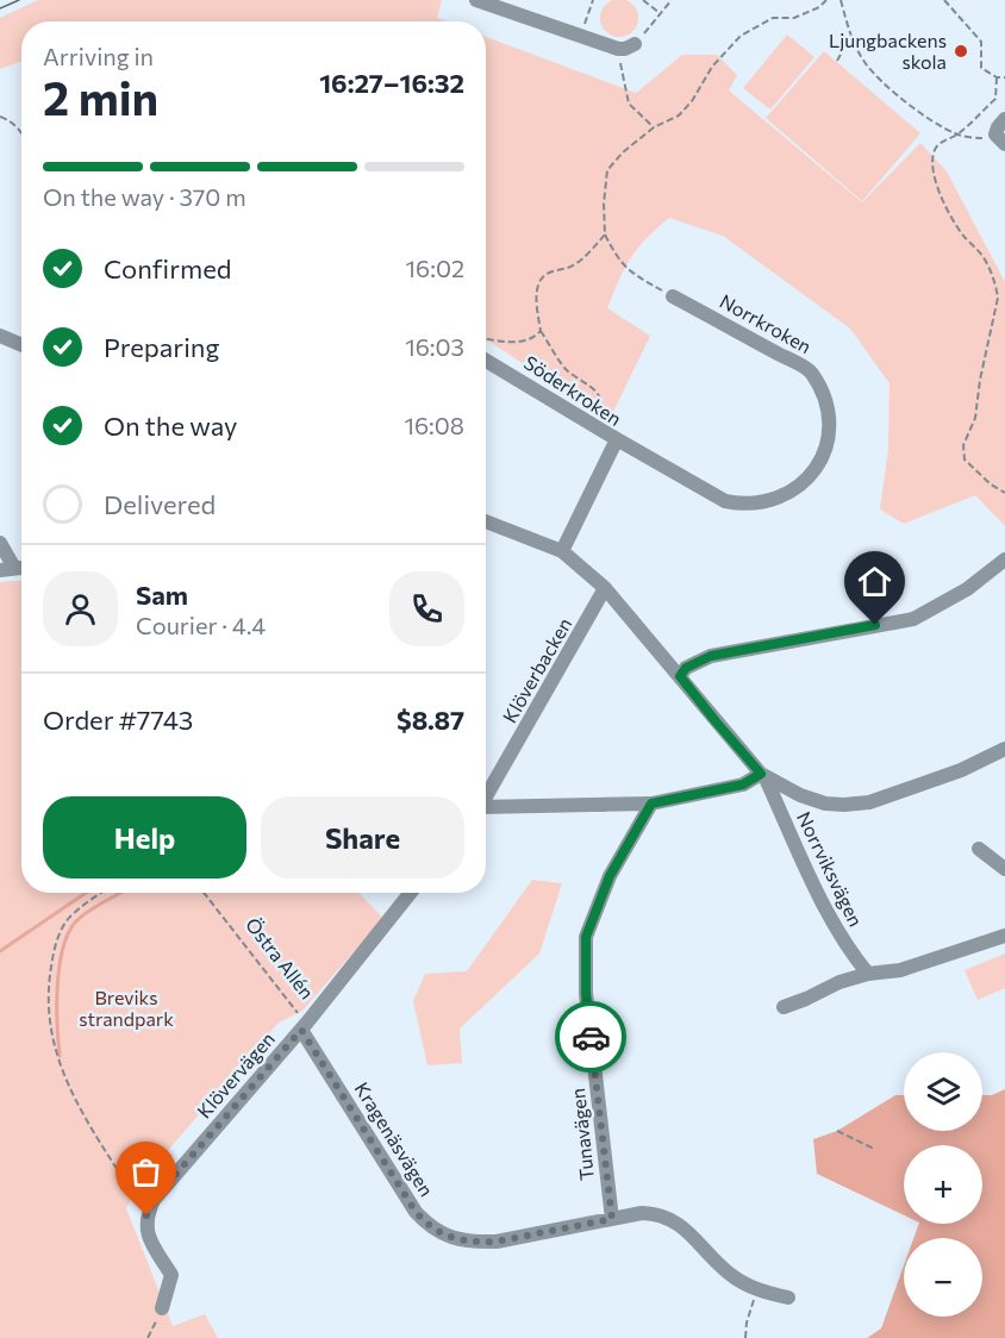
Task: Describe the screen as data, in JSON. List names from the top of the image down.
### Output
{
  "streets": {
    "street": [
      "Norrkroken",
      "Söderkroken",
      "Klöverbacken",
      "Norrviksvägen",
      "Klövervägen",
      "Tunavägen",
      "Kragenäsvägen"
    ],
    "path": ["Östra Allén"]
  },
  "crossings": [
    ["Norrkroken", "Söderkroken"],
    ["Östra Allén", "Klövervägen"],
    ["Östra Allén", "Kragenäsvägen"],
    ["Klövervägen", "Kragenäsvägen"],
    ["Tunavägen", "Kragenäsvägen"]
  ],
  "parks": ["Breviks strandpark"],
  "places": ["Ljungbackens skola"],
  "page": {
    "heading": ["2 min", "Arriving in", "16:27–16:32"],
    "panel": [
      "Sam",
      "Courier · 4.4",
      "Order #7743",
      "$8.87"
    ],
    "bar": "On the way · 370 m",
    "list": [
      ["Confirmed", "16:02"],
      ["Preparing", "16:03"],
      ["On the way", "16:08"],
      "Delivered"
    ],
    "buttons": ["Help", "Share"],
    "map_buttons": ["+", "−"]
  }
}
